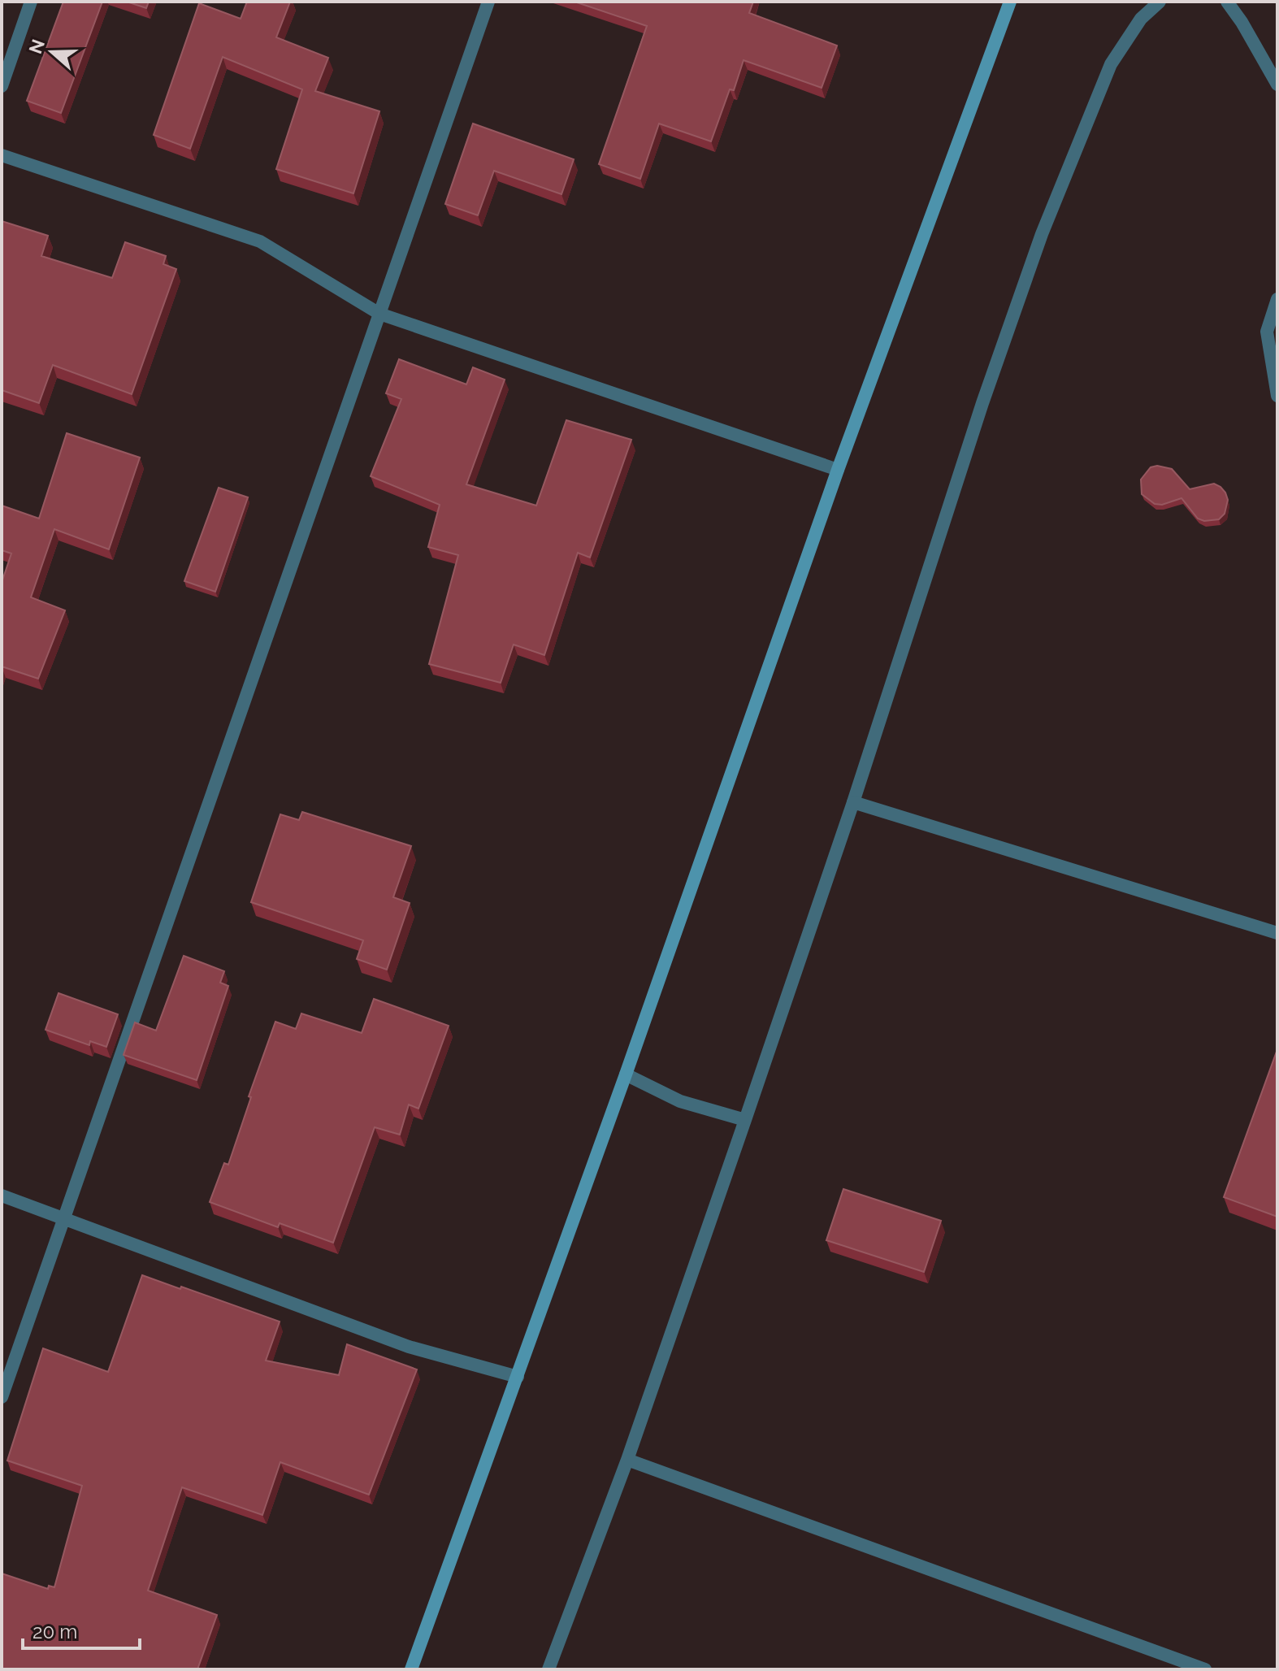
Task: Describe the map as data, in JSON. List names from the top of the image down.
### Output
{
  "scale_bar": "20 m",
  "north": "left"
}
